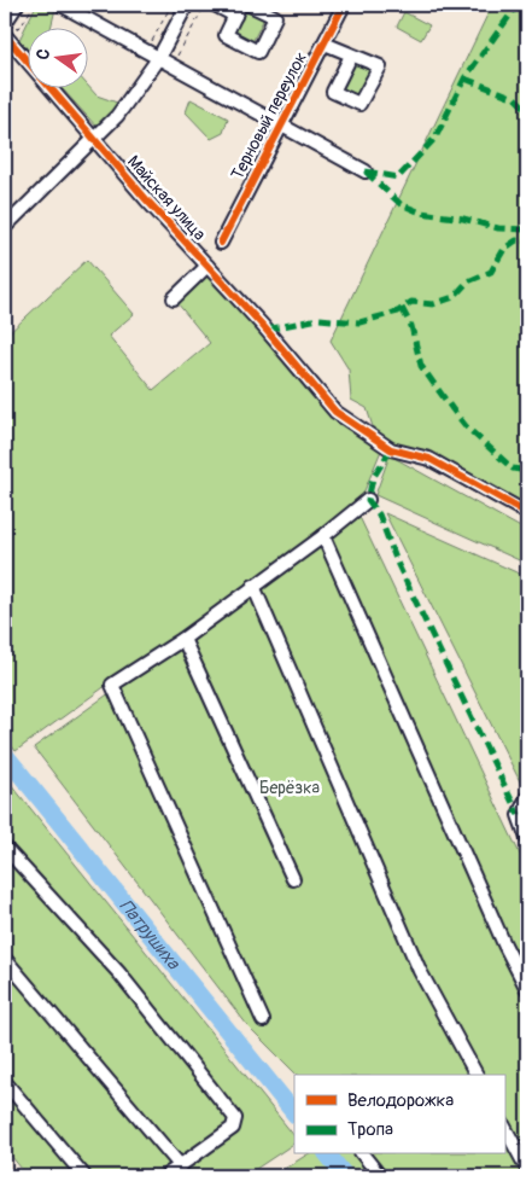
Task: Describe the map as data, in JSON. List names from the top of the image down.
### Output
{
  "streets": {
    "street": ["Терновый переулок", "Майская улица"]
  },
  "water": ["Патрушиха"],
  "parks": ["Берёзка"],
  "legend": ["Велодорожка", "Тропа"],
  "north": "left"
}
